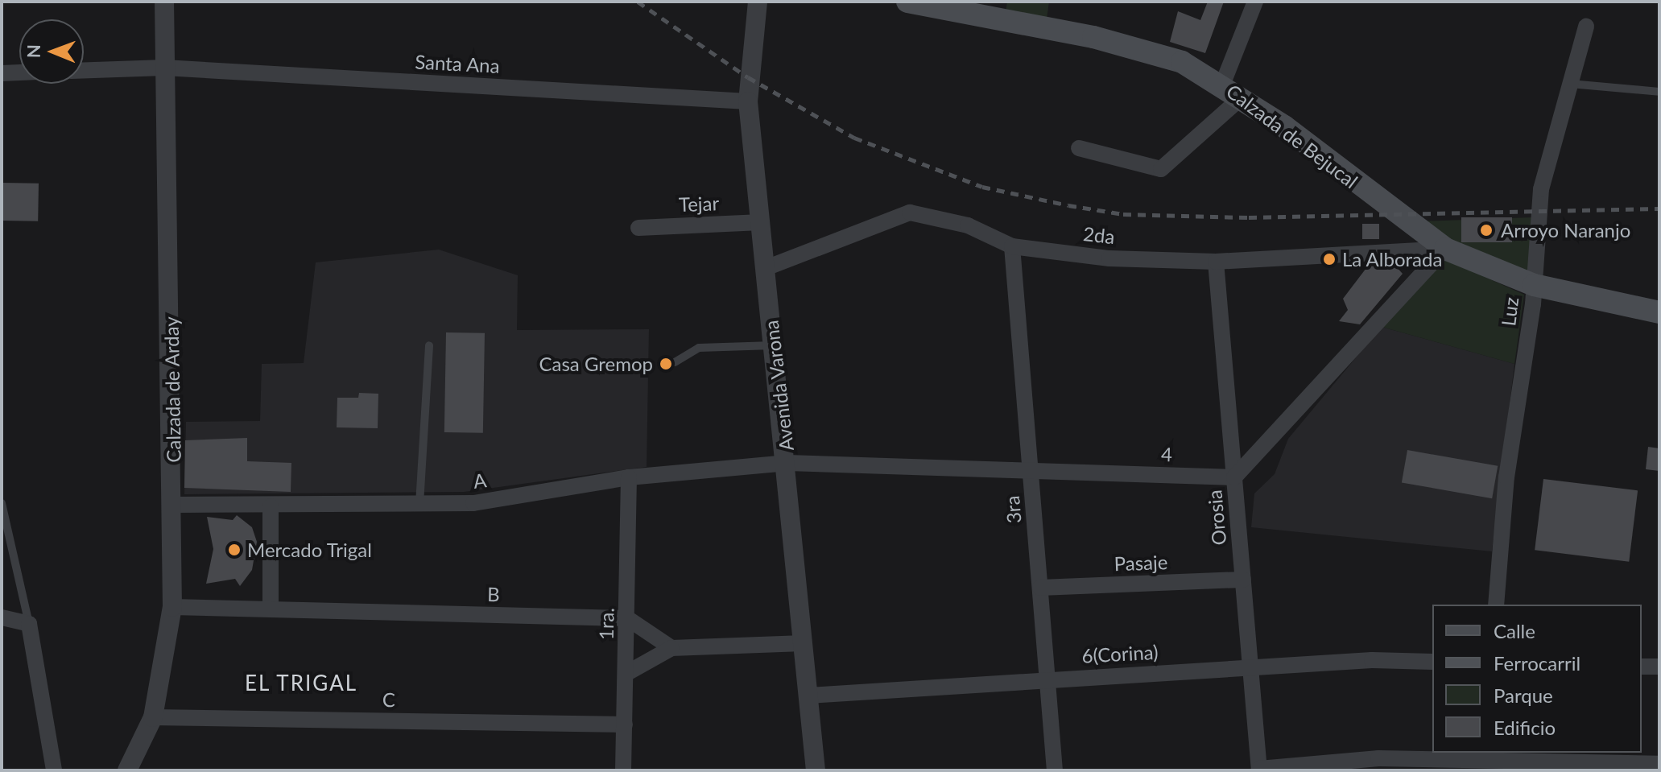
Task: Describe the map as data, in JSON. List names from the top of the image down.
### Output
{
  "streets": {
    "main road": ["Calzada de Bejucal"],
    "street": [
      "Santa Ana",
      "Tejar",
      "2da",
      "Luz",
      "Avenida Varona",
      "Calzada de Arday",
      "4",
      "A",
      "3ra",
      "Orosia",
      "Pasaje",
      "B",
      "1ra.",
      "6(Corina)",
      "C"
    ]
  },
  "crossings": [
    ["Santa Ana", "Avenida Varona"],
    ["Santa Ana", "Calzada de Arday"],
    ["Calzada de Bejucal", "2da"],
    ["Calzada de Bejucal", "Luz"],
    ["Tejar", "Avenida Varona"],
    ["2da", "Avenida Varona"],
    ["2da", "3ra"],
    ["2da", "Orosia"],
    ["Avenida Varona", "4"],
    ["Avenida Varona", "A"],
    ["Avenida Varona", "6(Corina)"],
    ["Calzada de Arday", "A"],
    ["Calzada de Arday", "B"],
    ["Calzada de Arday", "C"],
    ["4", "A"],
    ["4", "3ra"],
    ["4", "Orosia"],
    ["A", "1ra."],
    ["3ra", "Pasaje"],
    ["3ra", "6(Corina)"],
    ["Orosia", "Pasaje"],
    ["Orosia", "6(Corina)"],
    ["B", "1ra."],
    ["1ra.", "C"]
  ],
  "districts": ["EL TRIGAL"],
  "places": [
    "Arroyo Naranjo",
    "La Alborada",
    "Casa Gremop",
    "Mercado Trigal"
  ],
  "legend": [
    "Calle",
    "Ferrocarril",
    "Parque",
    "Edificio"
  ],
  "north": "left"
}
